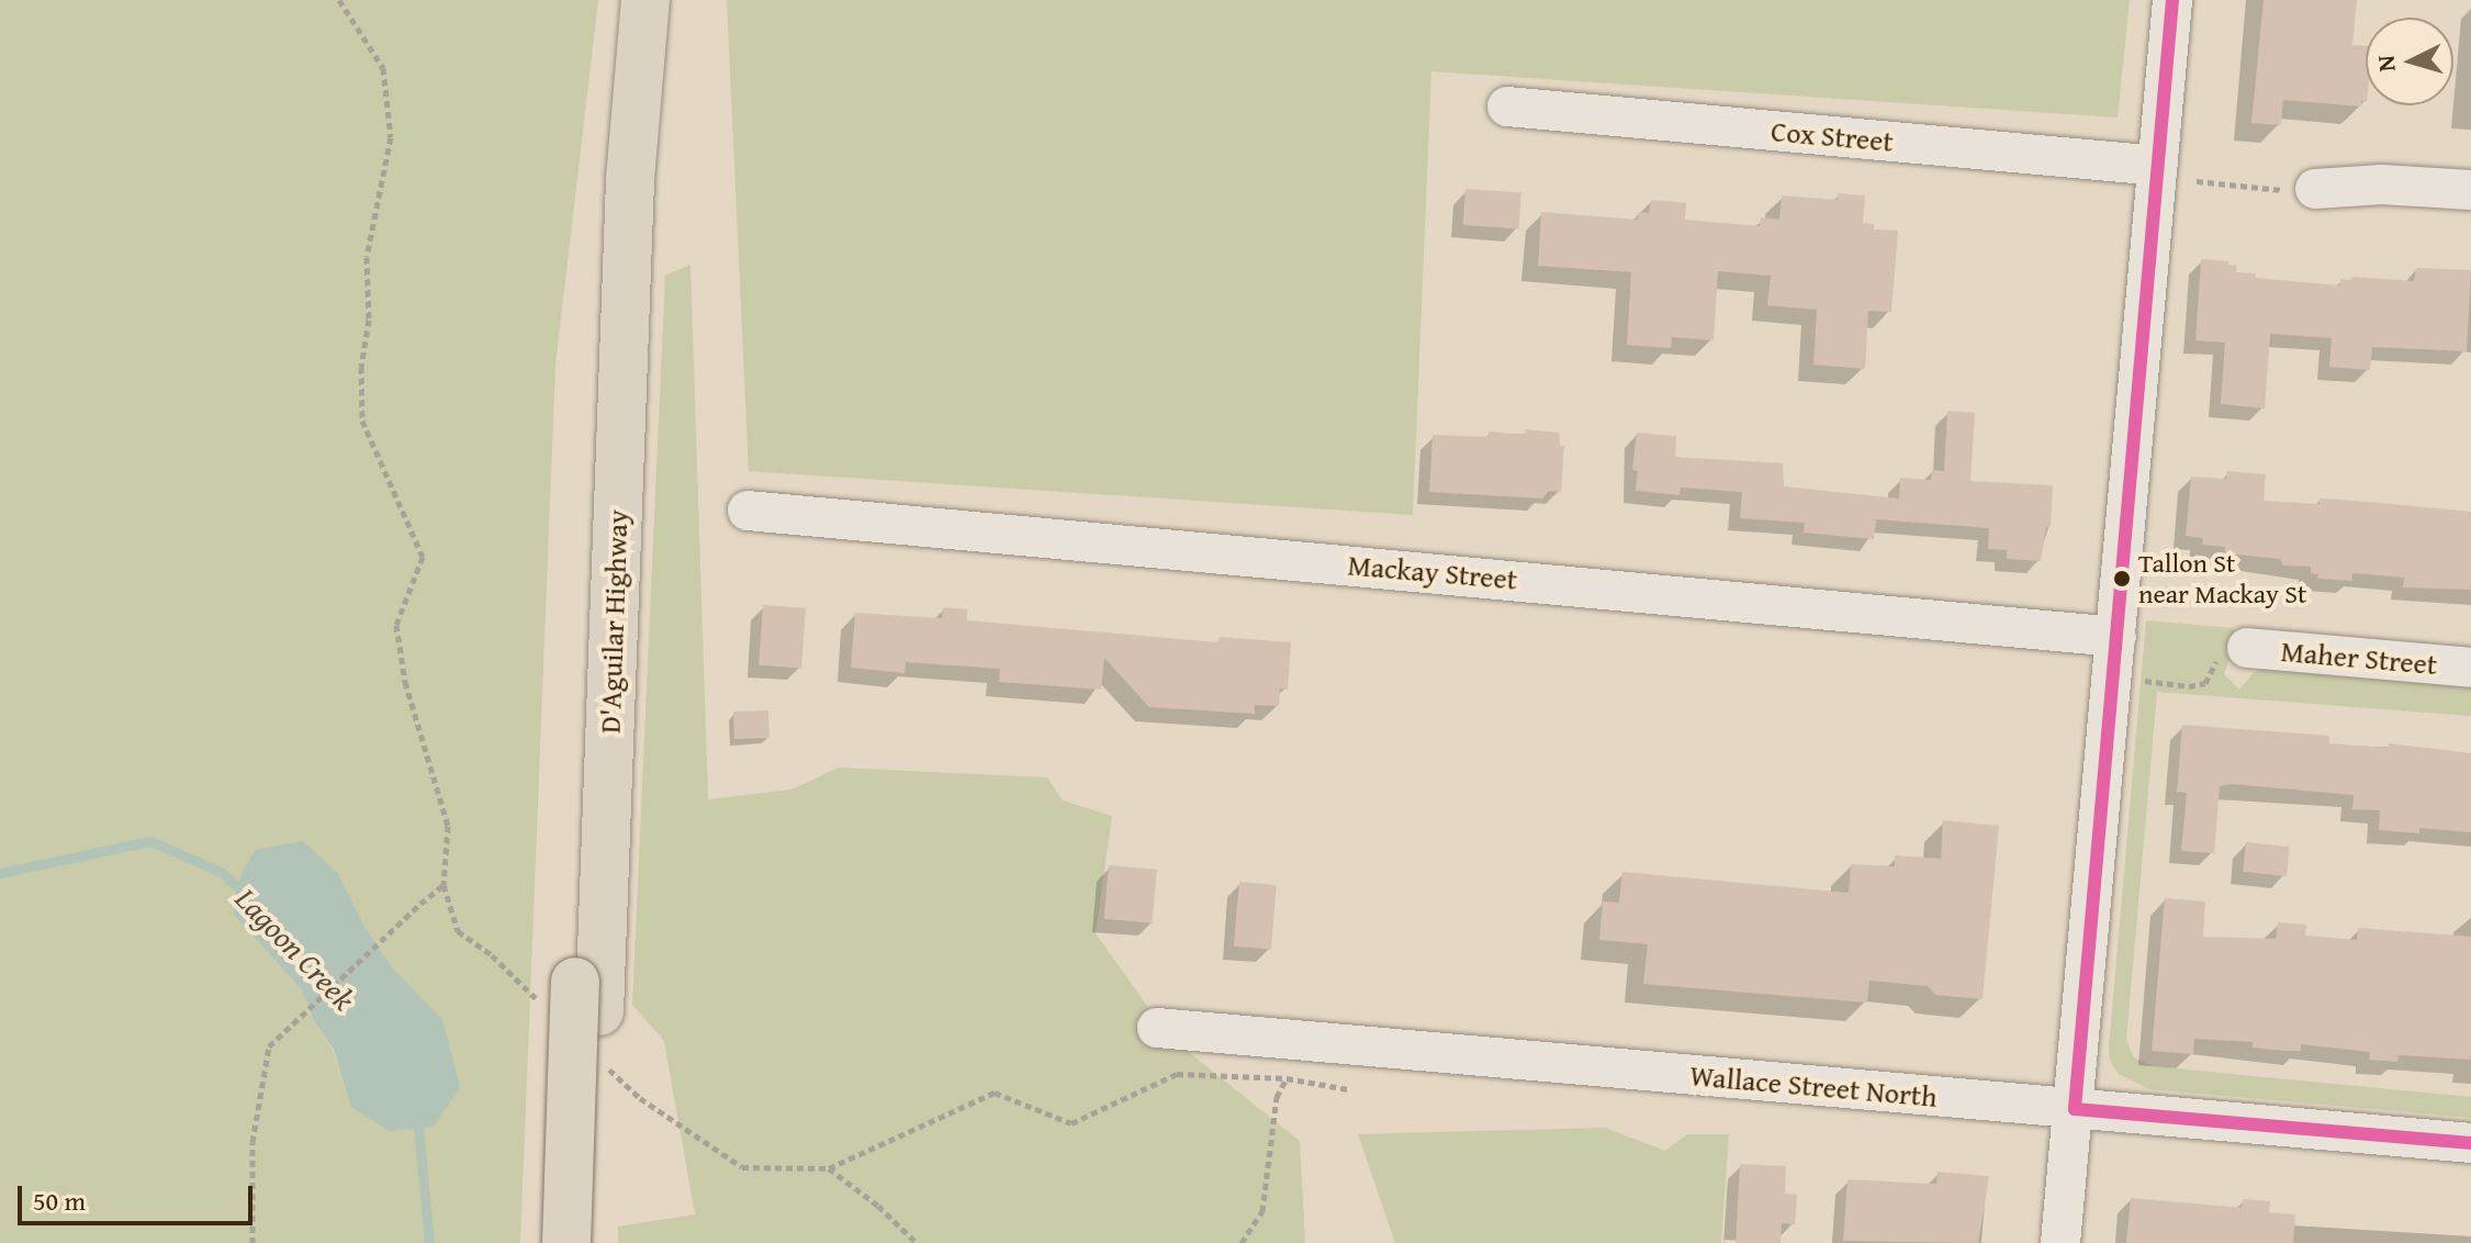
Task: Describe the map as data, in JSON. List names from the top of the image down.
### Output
{
  "streets": {
    "highway": ["D'Aguilar Highway"],
    "street": [
      "Cox Street",
      "Mackay Street",
      "Maher Street",
      "Wallace Street North"
    ]
  },
  "water": ["Lagoon Creek"],
  "places": ["Tallon St near Mackay St"],
  "scale_bar": "50 m",
  "north": "left"
}
